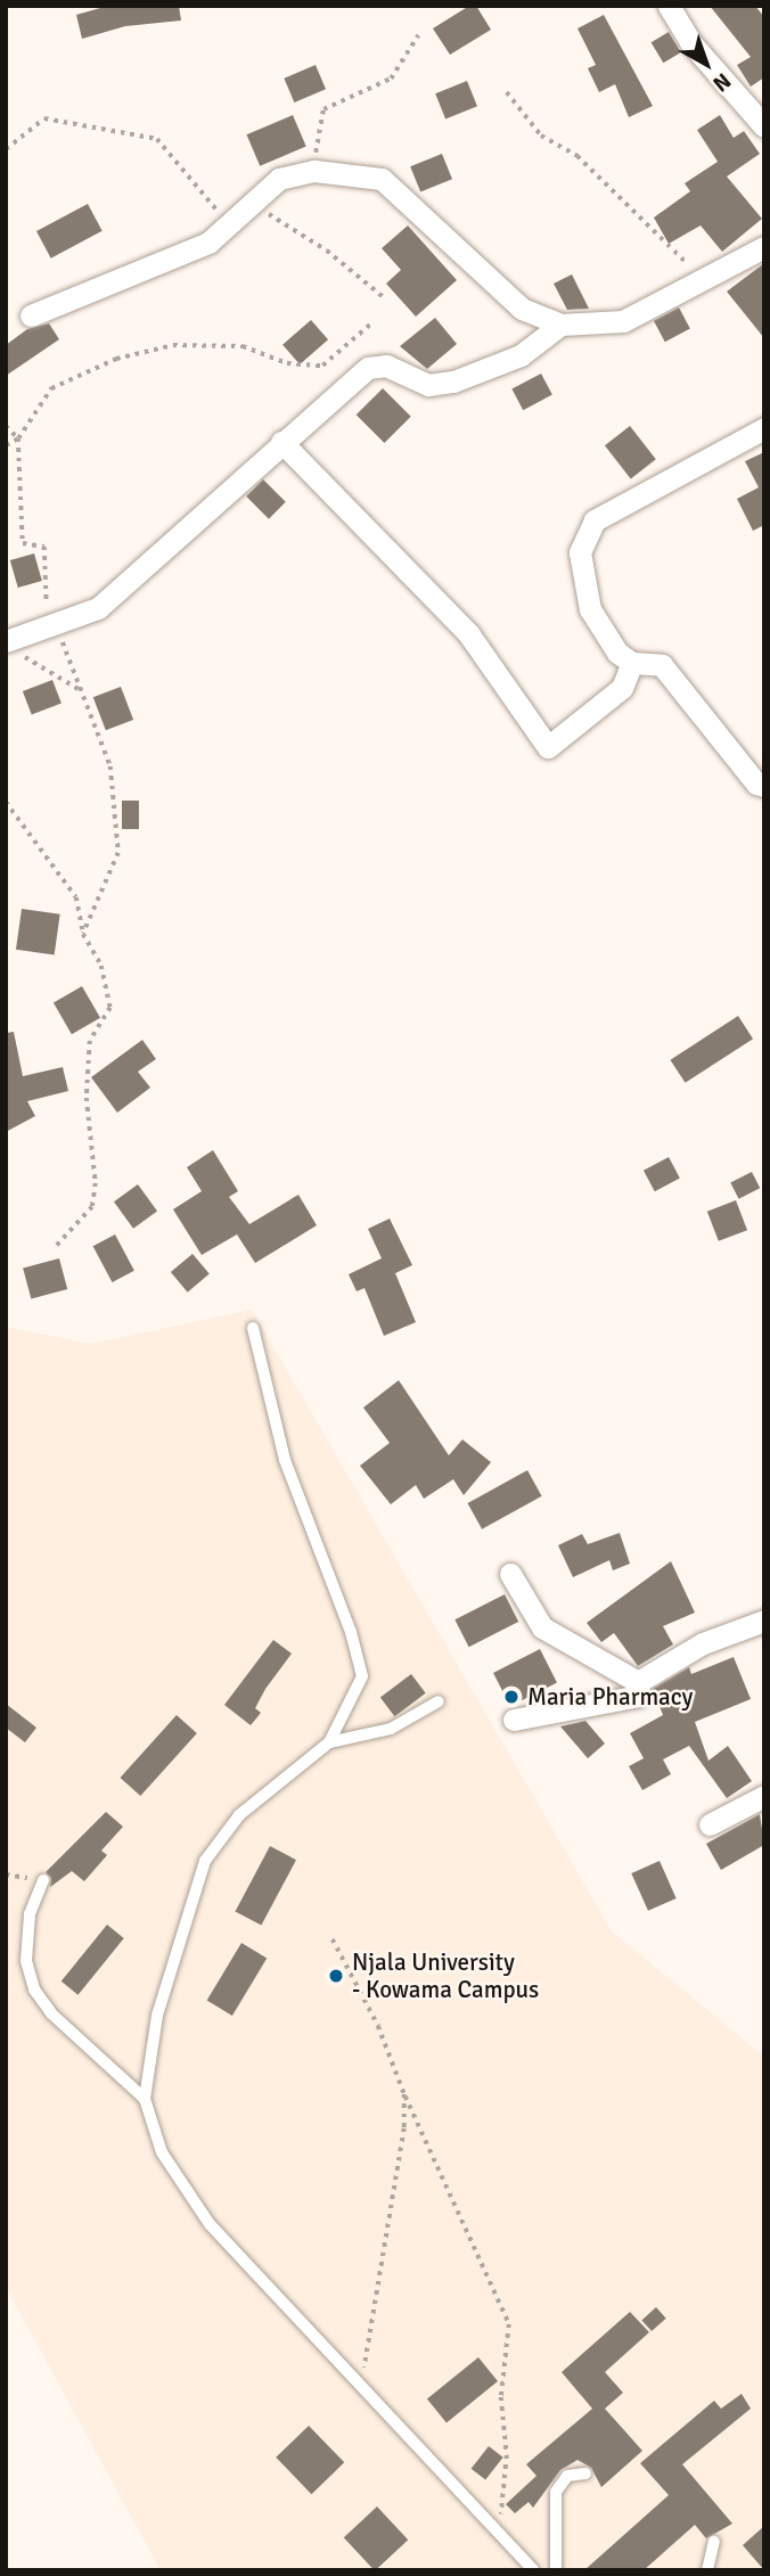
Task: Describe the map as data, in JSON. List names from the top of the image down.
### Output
{
  "places": ["Maria Pharmacy", "Njala University - Kowama Campus"],
  "north": "bottom right"
}
